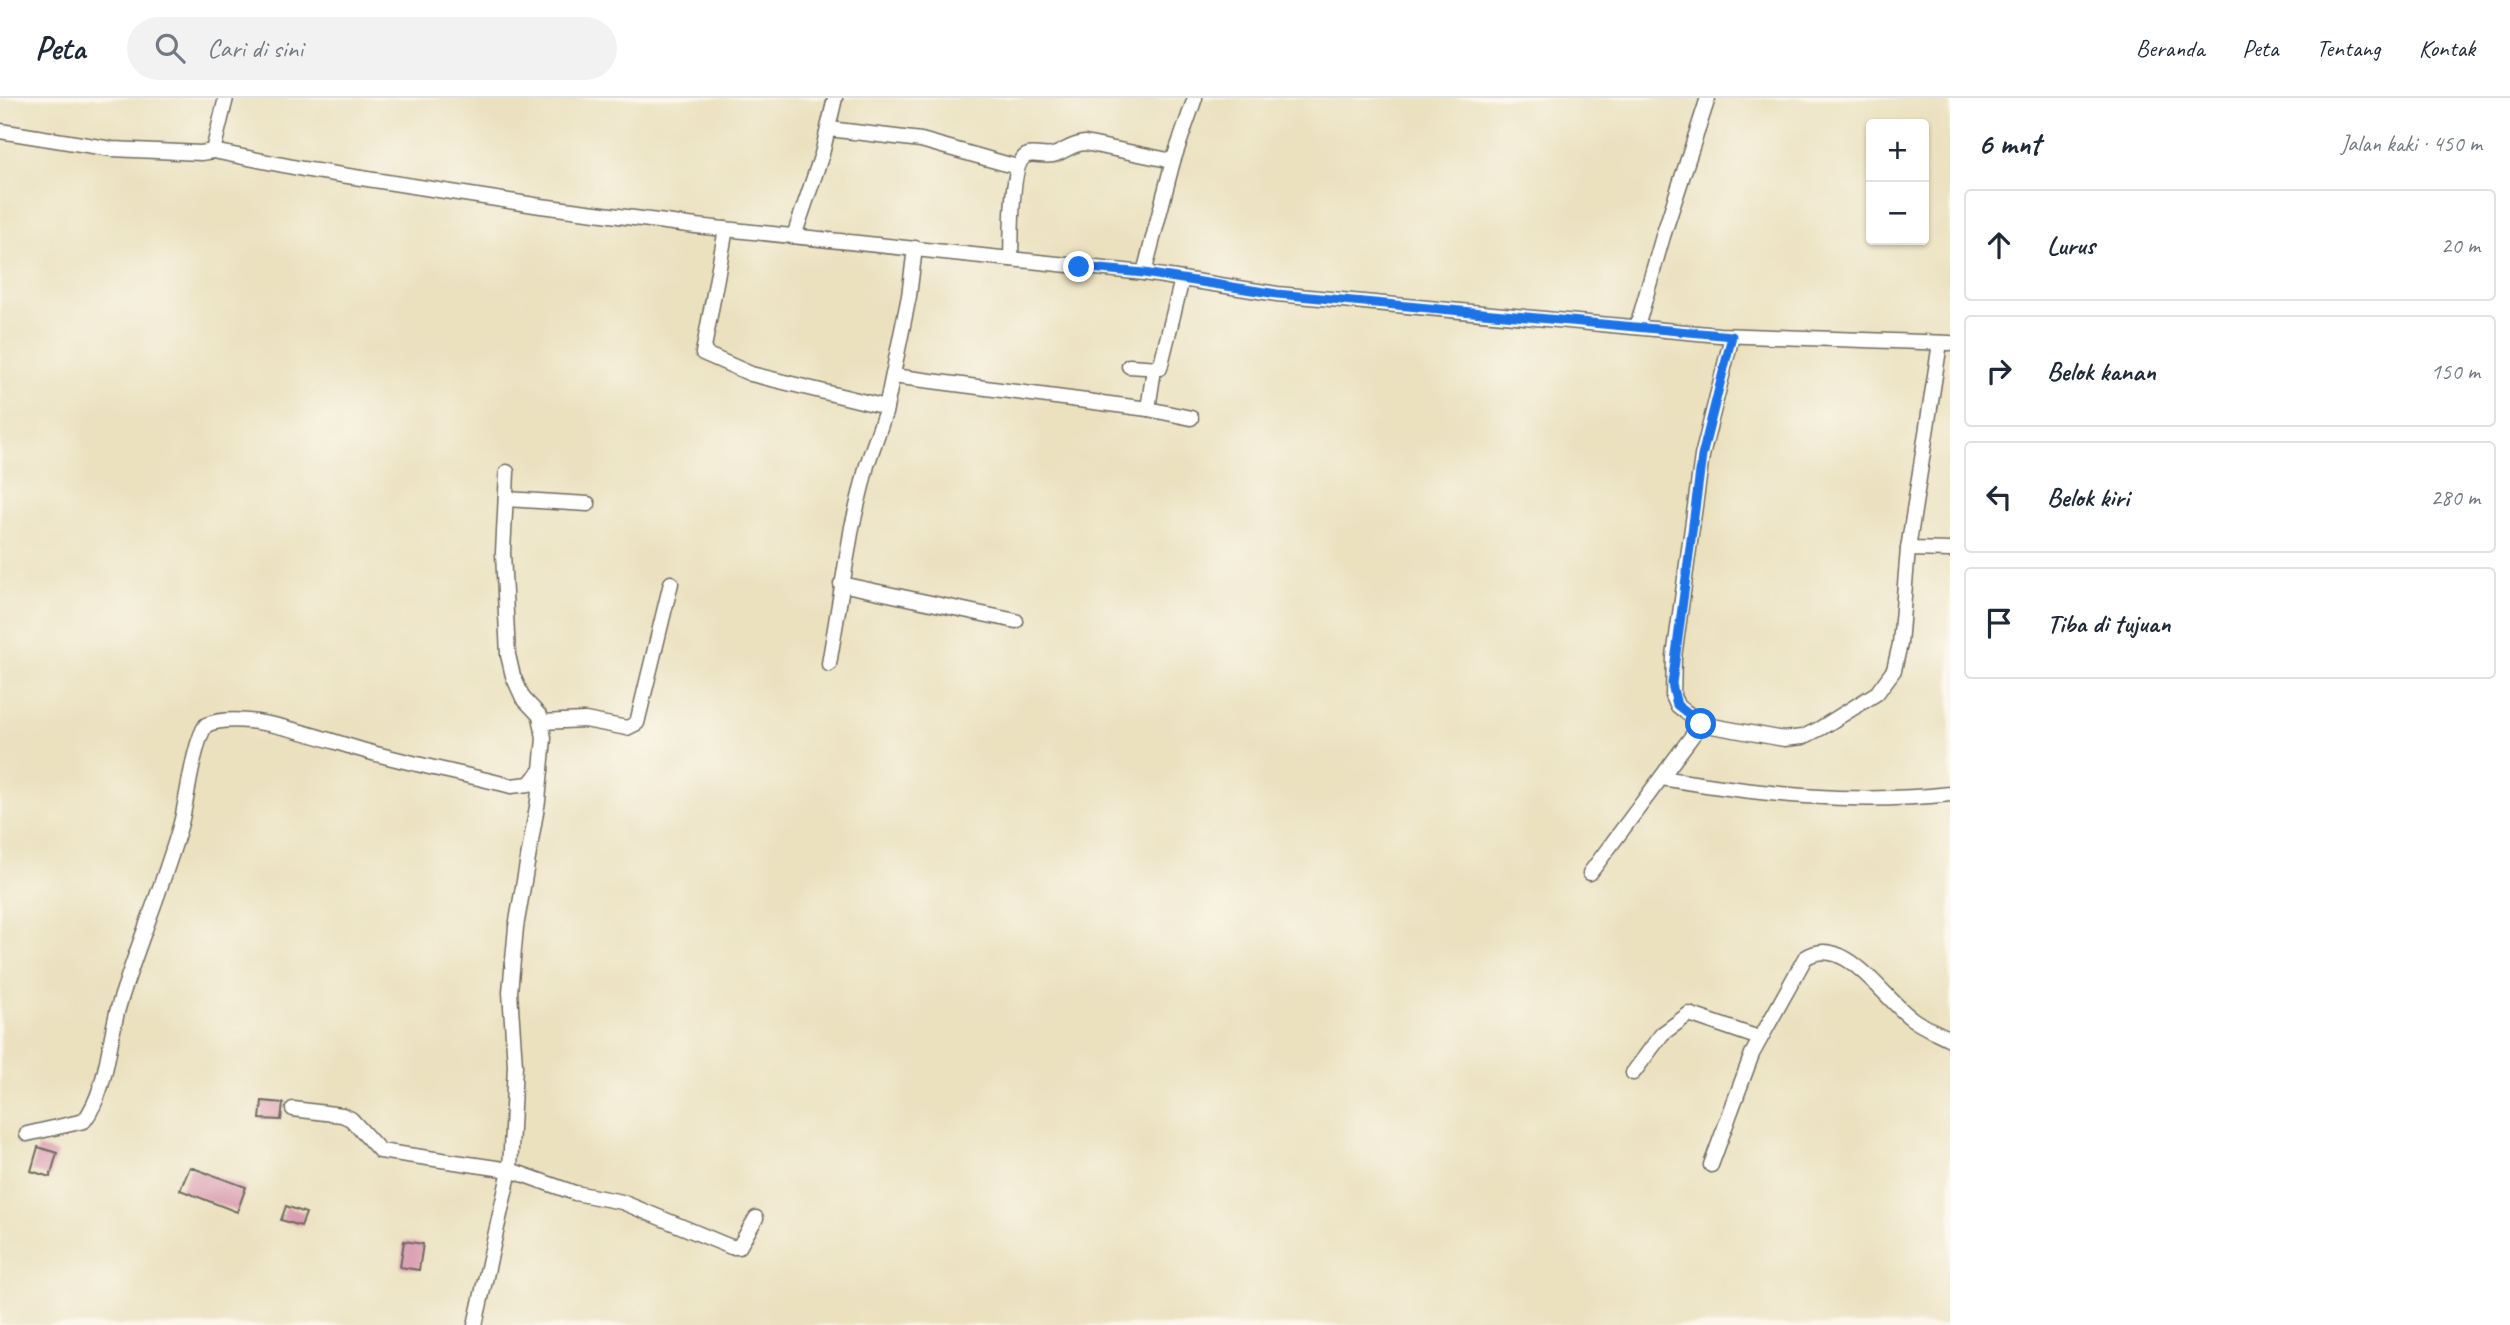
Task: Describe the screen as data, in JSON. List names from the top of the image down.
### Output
{
  "page": {
    "header": "Peta",
    "search": "Cari di sini",
    "nav": [
      "Beranda",
      "Peta",
      "Tentang",
      "Kontak"
    ],
    "heading": ["6 mnt", "Jalan kaki · 450 m"],
    "map_buttons": ["+", "−"],
    "list": [
      ["Lurus", "20 m"],
      ["Belok kanan", "150 m"],
      ["Belok kiri", "280 m"],
      "Tiba di tujuan"
    ]
  }
}
